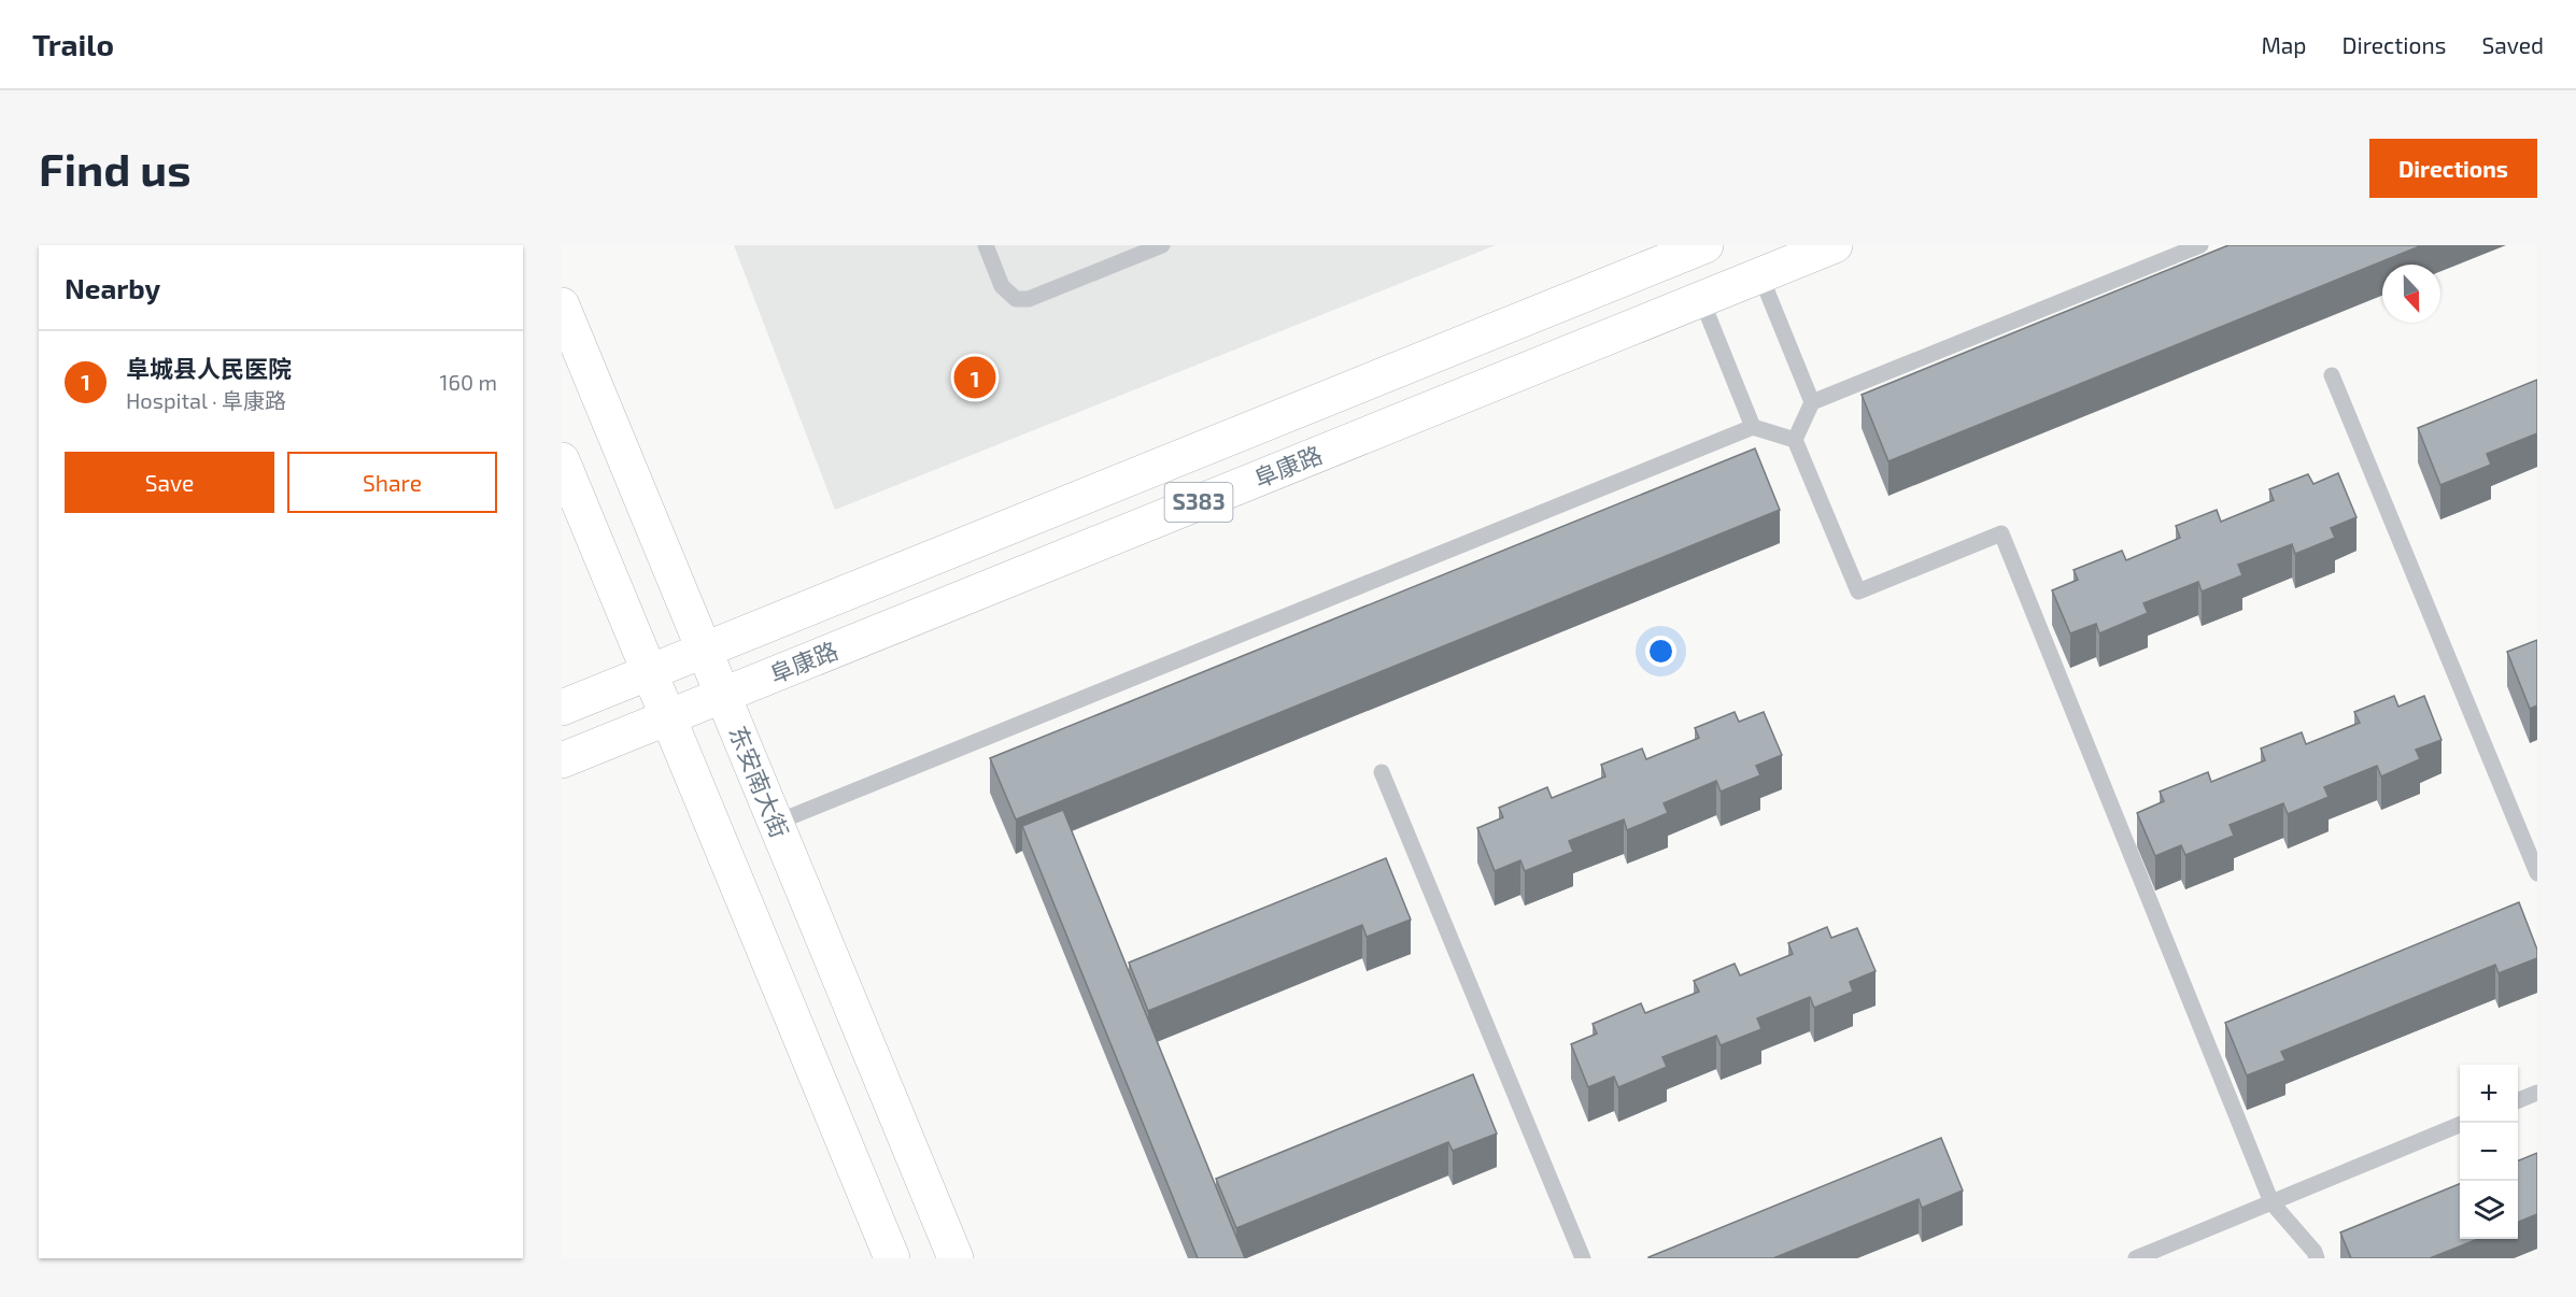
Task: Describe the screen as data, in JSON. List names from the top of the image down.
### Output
{
  "streets": {
    "main road": ["阜康路", "S383", "东安南大街"]
  },
  "crossings": [
    ["阜康路", "东安南大街"]
  ],
  "north": "bottom",
  "page": {
    "header": "Trailo",
    "nav": ["Map", "Directions", "Saved"],
    "buttons": [
      "Directions",
      ["Save", "Share"]
    ],
    "title": "Find us",
    "heading": "Nearby",
    "list": [
      {
        "mark": "1",
        "name": "阜城县人民医院",
        "note": "Hospital · 阜康路",
        "value": "160 m"
      }
    ],
    "pins": "1",
    "map_buttons": ["+", "−"]
  }
}
